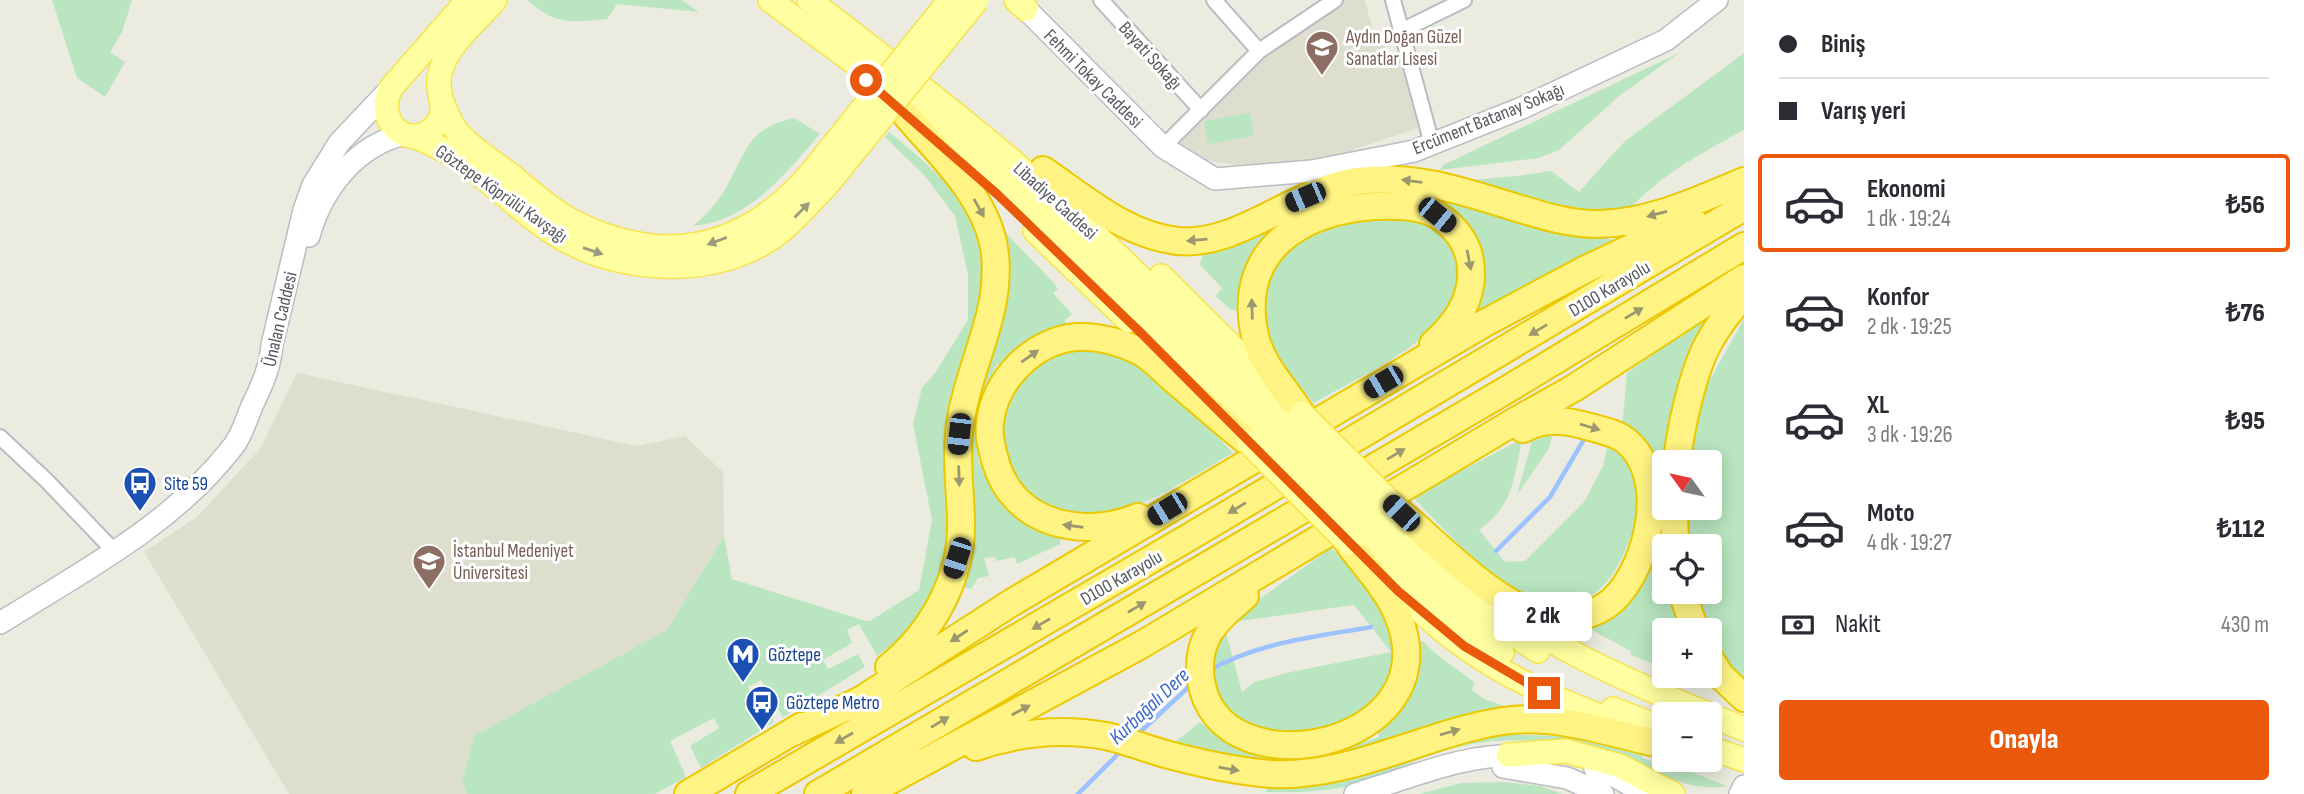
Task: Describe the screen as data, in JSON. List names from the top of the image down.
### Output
{
  "streets": {
    "highway": ["D100 Karayolu"],
    "main road": ["Göztepe Köprülü Kavşağı", "Libadiye Caddesi"],
    "street": [
      "Bayati Sokağı",
      "Fehmi Tokay Caddesi",
      "Ercüment Batanay Sokağı",
      "Ünalan Caddesi"
    ]
  },
  "crossings": [
    ["Fehmi Tokay Caddesi", "Ercüment Batanay Sokağı"],
    ["Göztepe Köprülü Kavşağı", "Ünalan Caddesi"]
  ],
  "water": ["Kurbağalı Dere"],
  "places": {
    "school or university": ["Aydın Doğan Güzel Sanatlar Lisesi", "İstanbul Medeniyet Üniversitesi"],
    "bus stop": ["Site 59", "Göztepe Metro"],
    "metro station": ["Göztepe"]
  },
  "north": "top left",
  "page": {
    "banner": ["Biniş", "Varış yeri"],
    "list": [
      {
        "name": "Ekonomi",
        "note": "1 dk · 19:24",
        "value": "₺56"
      },
      {
        "name": "Konfor",
        "note": "2 dk · 19:25",
        "value": "₺76"
      },
      {
        "name": "XL",
        "note": "3 dk · 19:26",
        "value": "₺95"
      },
      {
        "name": "Moto",
        "note": "4 dk · 19:27",
        "value": "₺112"
      }
    ],
    "map_buttons": ["+", "−"],
    "pay": ["Nakit", "430 m"],
    "bubble": "2 dk",
    "buttons": "Onayla"
  }
}
